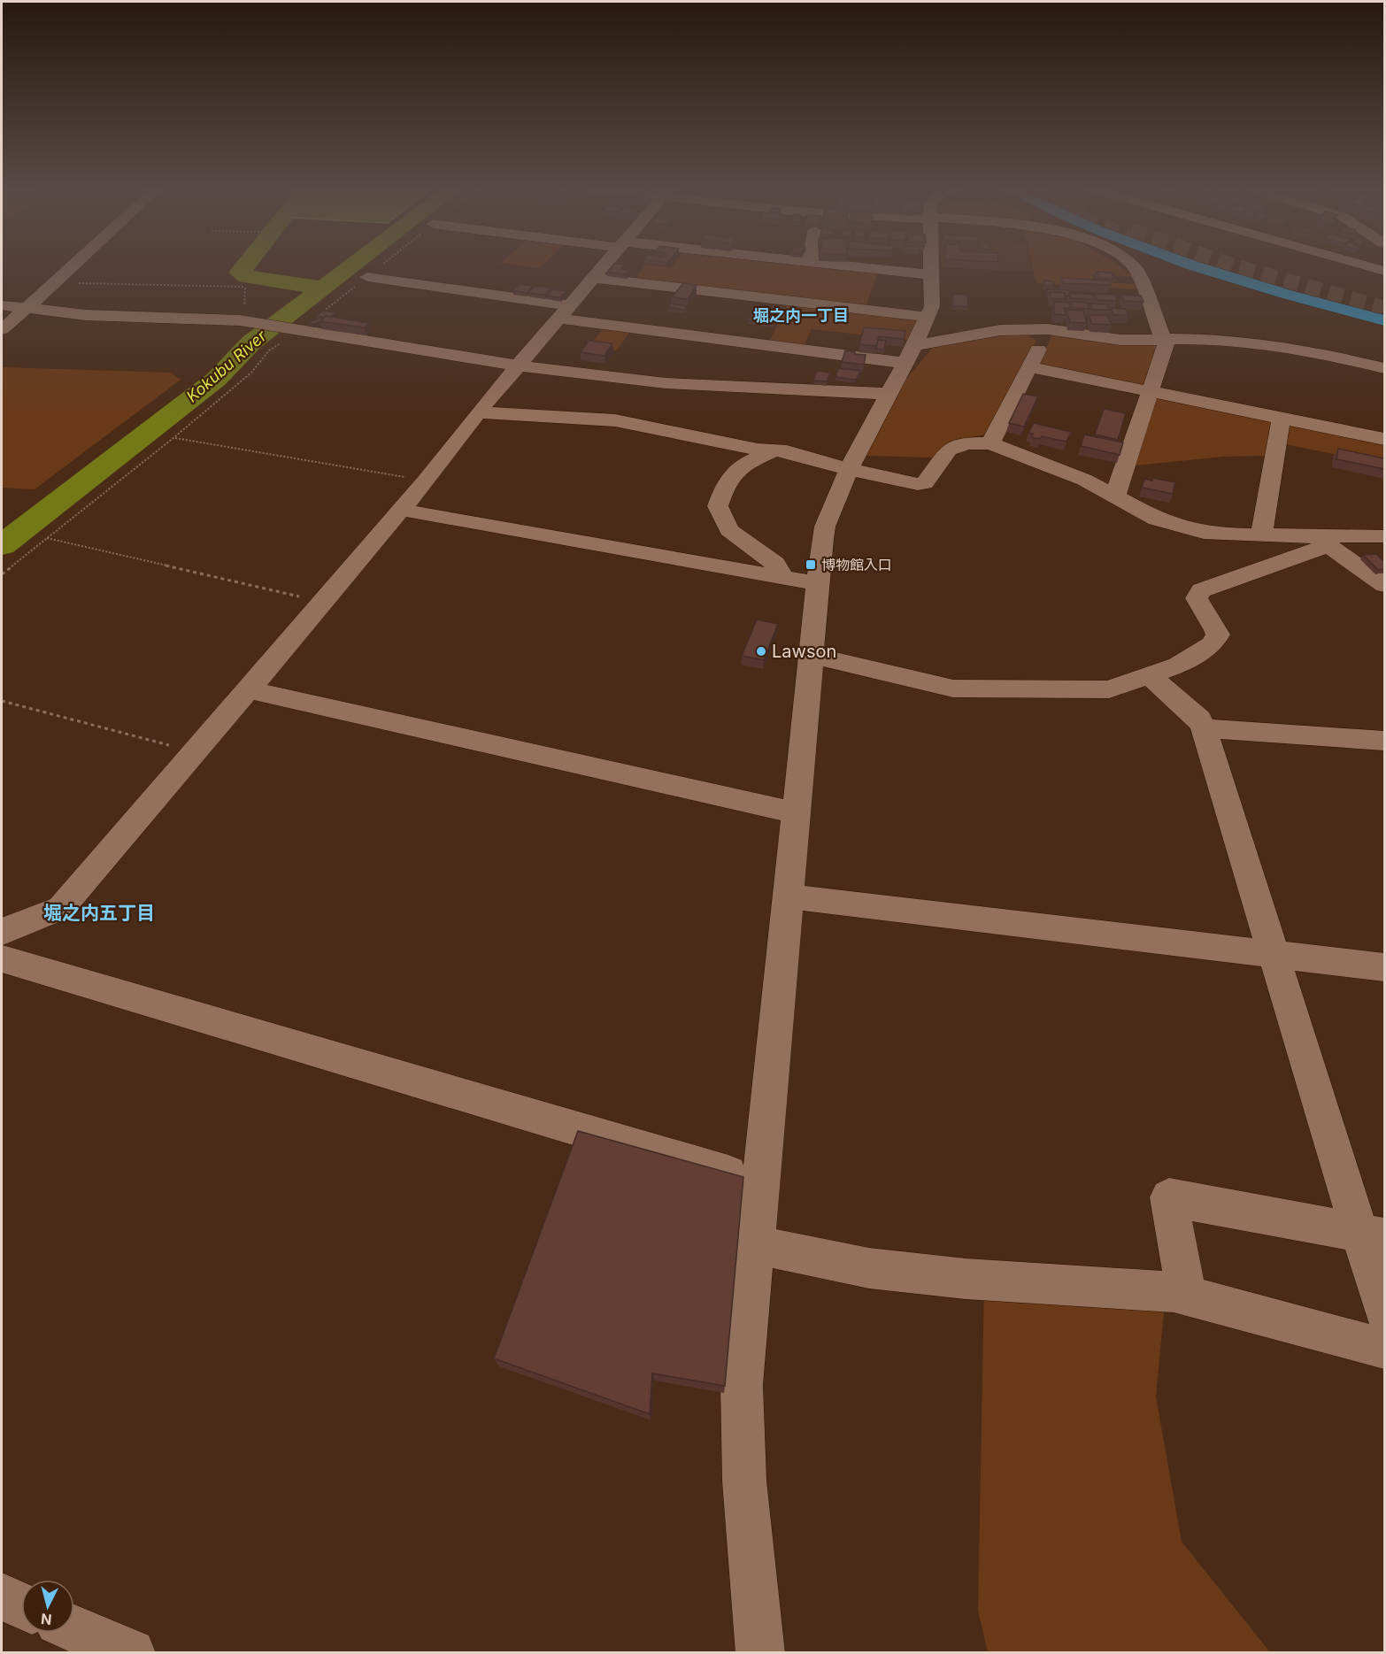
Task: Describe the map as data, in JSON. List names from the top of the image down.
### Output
{
  "districts": ["堀之内一丁目", "堀之内五丁目"],
  "water": ["Kokubu River"],
  "places": {
    "transit": ["博物館入口"],
    "other": ["Lawson"]
  },
  "north": "bottom"
}
